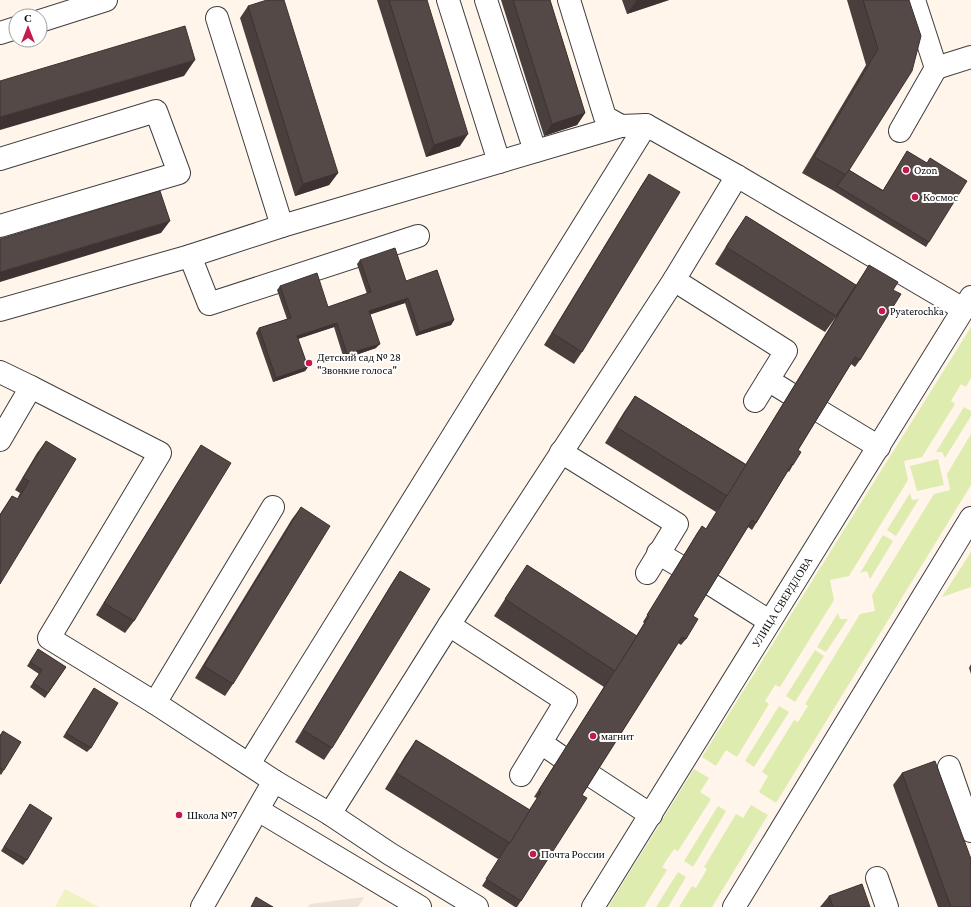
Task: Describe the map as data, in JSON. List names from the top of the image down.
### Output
{
  "streets": {
    "street": ["УЛИЦА СВЕРДЛОВА"]
  },
  "places": [
    "Ozon",
    "Космос",
    "Pyaterochka",
    "Детский сад № 28 \"Звонкие голоса\"",
    "магнит",
    "Школа №7",
    "Почта России"
  ],
  "north": "top"
}
